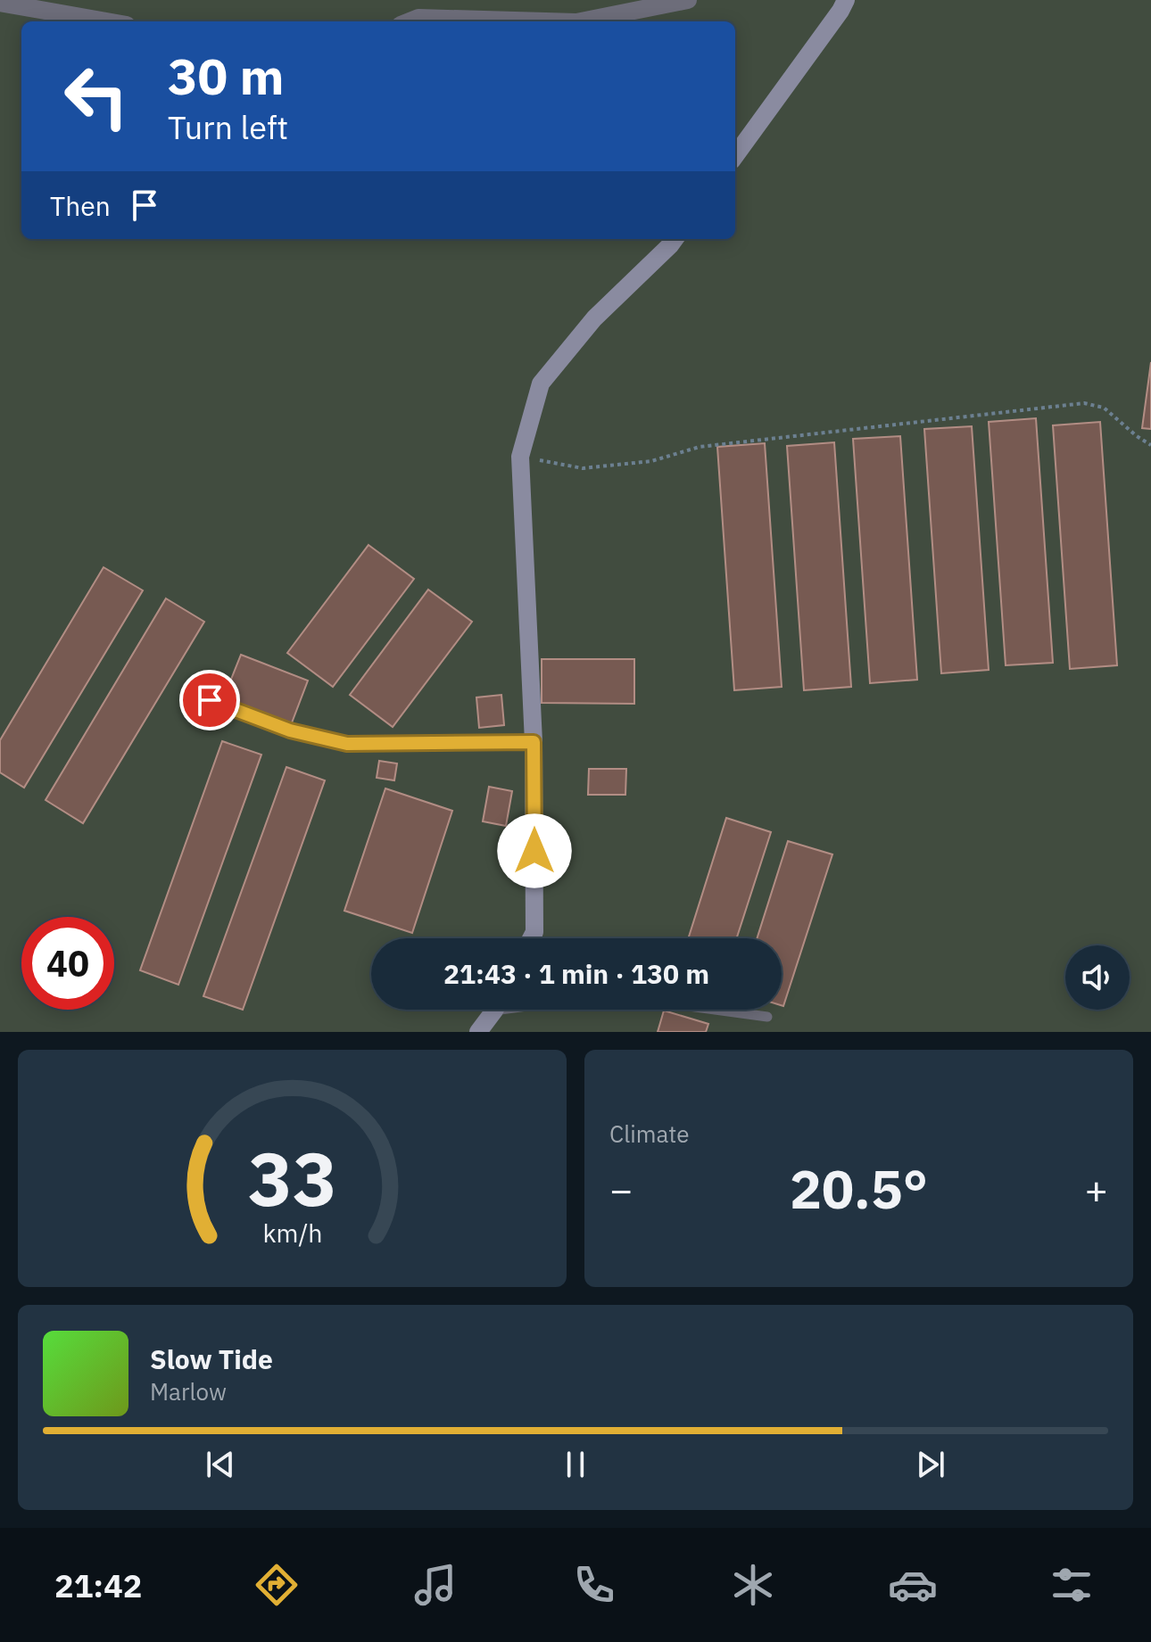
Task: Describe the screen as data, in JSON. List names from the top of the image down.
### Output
{
  "page": {
    "turn": ["30 m", "Turn left"],
    "then": "Then",
    "limit": "40",
    "trip": "21:43 · 1 min · 130 m",
    "tile": "Climate",
    "heat": ["−", "20.5°", "+"],
    "song": ["Slow Tide", "Marlow"],
    "tabs": "21:42",
    "gauge": ["33", "km/h"]
  }
}
